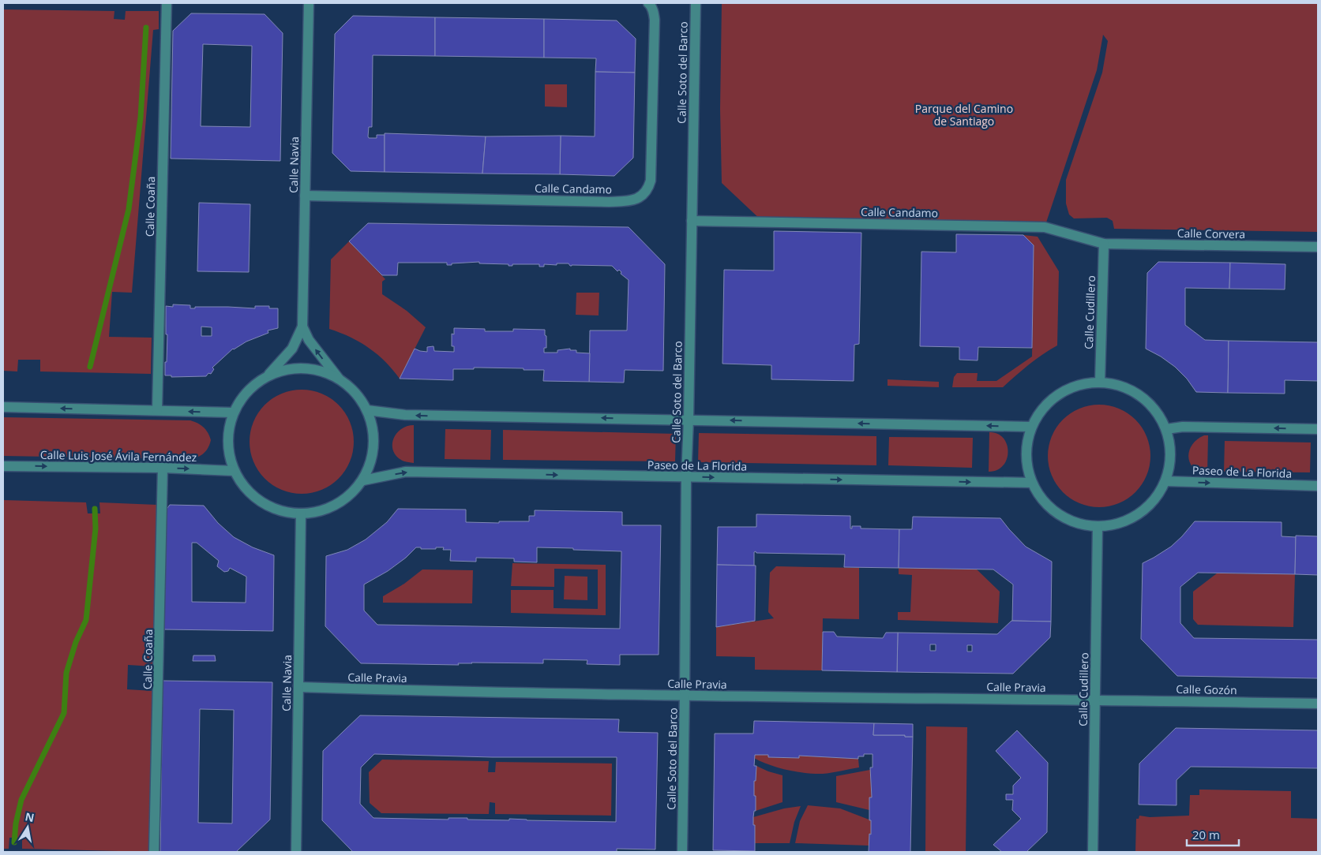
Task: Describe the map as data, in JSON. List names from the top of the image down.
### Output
{
  "streets": {
    "street": [
      "Calle Soto del Barco",
      "Calle Navia",
      "Calle Candamo",
      "Calle Coaña",
      "Calle Corvera",
      "Calle Cudillero",
      "Calle Luis José Ávila Fernández",
      "Paseo de La Florida",
      "Calle Pravia",
      "Calle Gozón"
    ]
  },
  "crossings": [
    ["Calle Soto del Barco", "Calle Candamo"],
    ["Calle Soto del Barco", "Paseo de La Florida"],
    ["Calle Soto del Barco", "Calle Pravia"],
    ["Calle Navia", "Calle Candamo"],
    ["Calle Navia", "Calle Pravia"],
    ["Calle Candamo", "Calle Corvera"],
    ["Calle Candamo", "Calle Cudillero"],
    ["Calle Coaña", "Calle Luis José Ávila Fernández"],
    ["Calle Corvera", "Calle Cudillero"],
    ["Calle Cudillero", "Calle Pravia"],
    ["Calle Cudillero", "Calle Gozón"],
    ["Calle Pravia", "Calle Gozón"]
  ],
  "parks": ["Parque del Camino de Santiago"],
  "scale_bar": "20 m",
  "north": "top"
}
